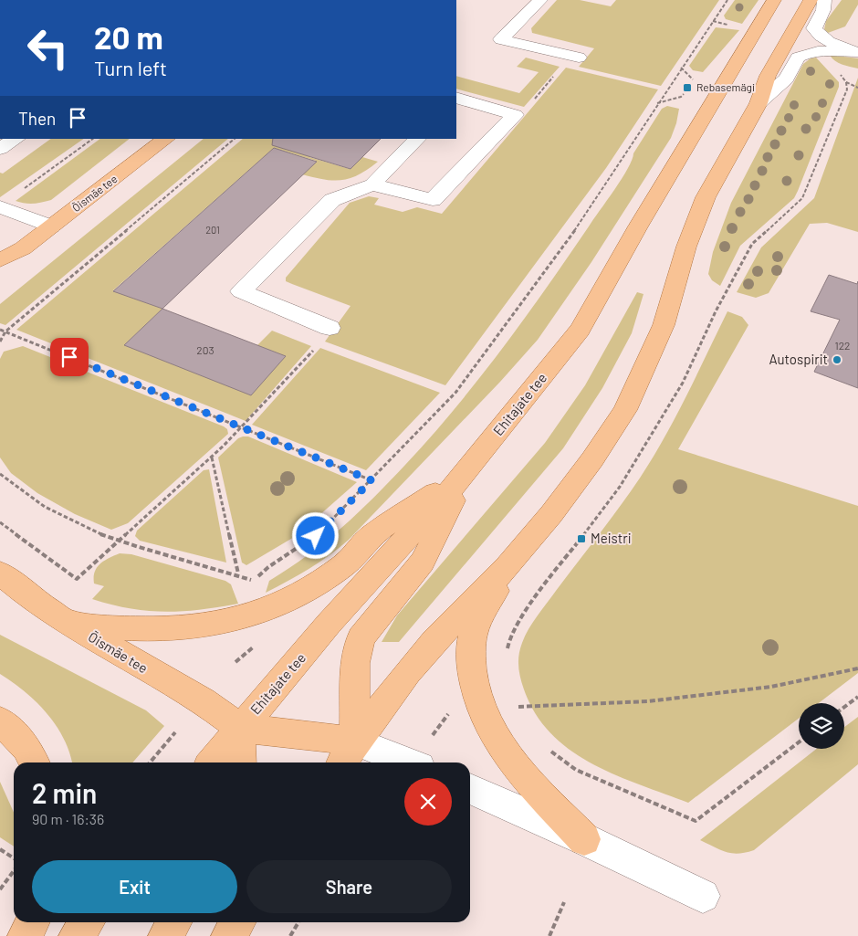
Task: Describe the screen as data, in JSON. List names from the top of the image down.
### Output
{
  "streets": {
    "main road": ["Õismäe tee", "Ehitajate tee"]
  },
  "crossings": [
    ["Õismäe tee", "Ehitajate tee"]
  ],
  "places": {
    "transit": ["Rebasemägi", "Meistri"],
    "other": ["Autospirit"]
  },
  "house_numbers": ["201", "122", "203"],
  "page": {
    "turn": ["20 m", "Turn left"],
    "then": "Then",
    "heading": ["2 min", "90 m · 16:36"],
    "buttons": ["Exit", "Share"]
  }
}
